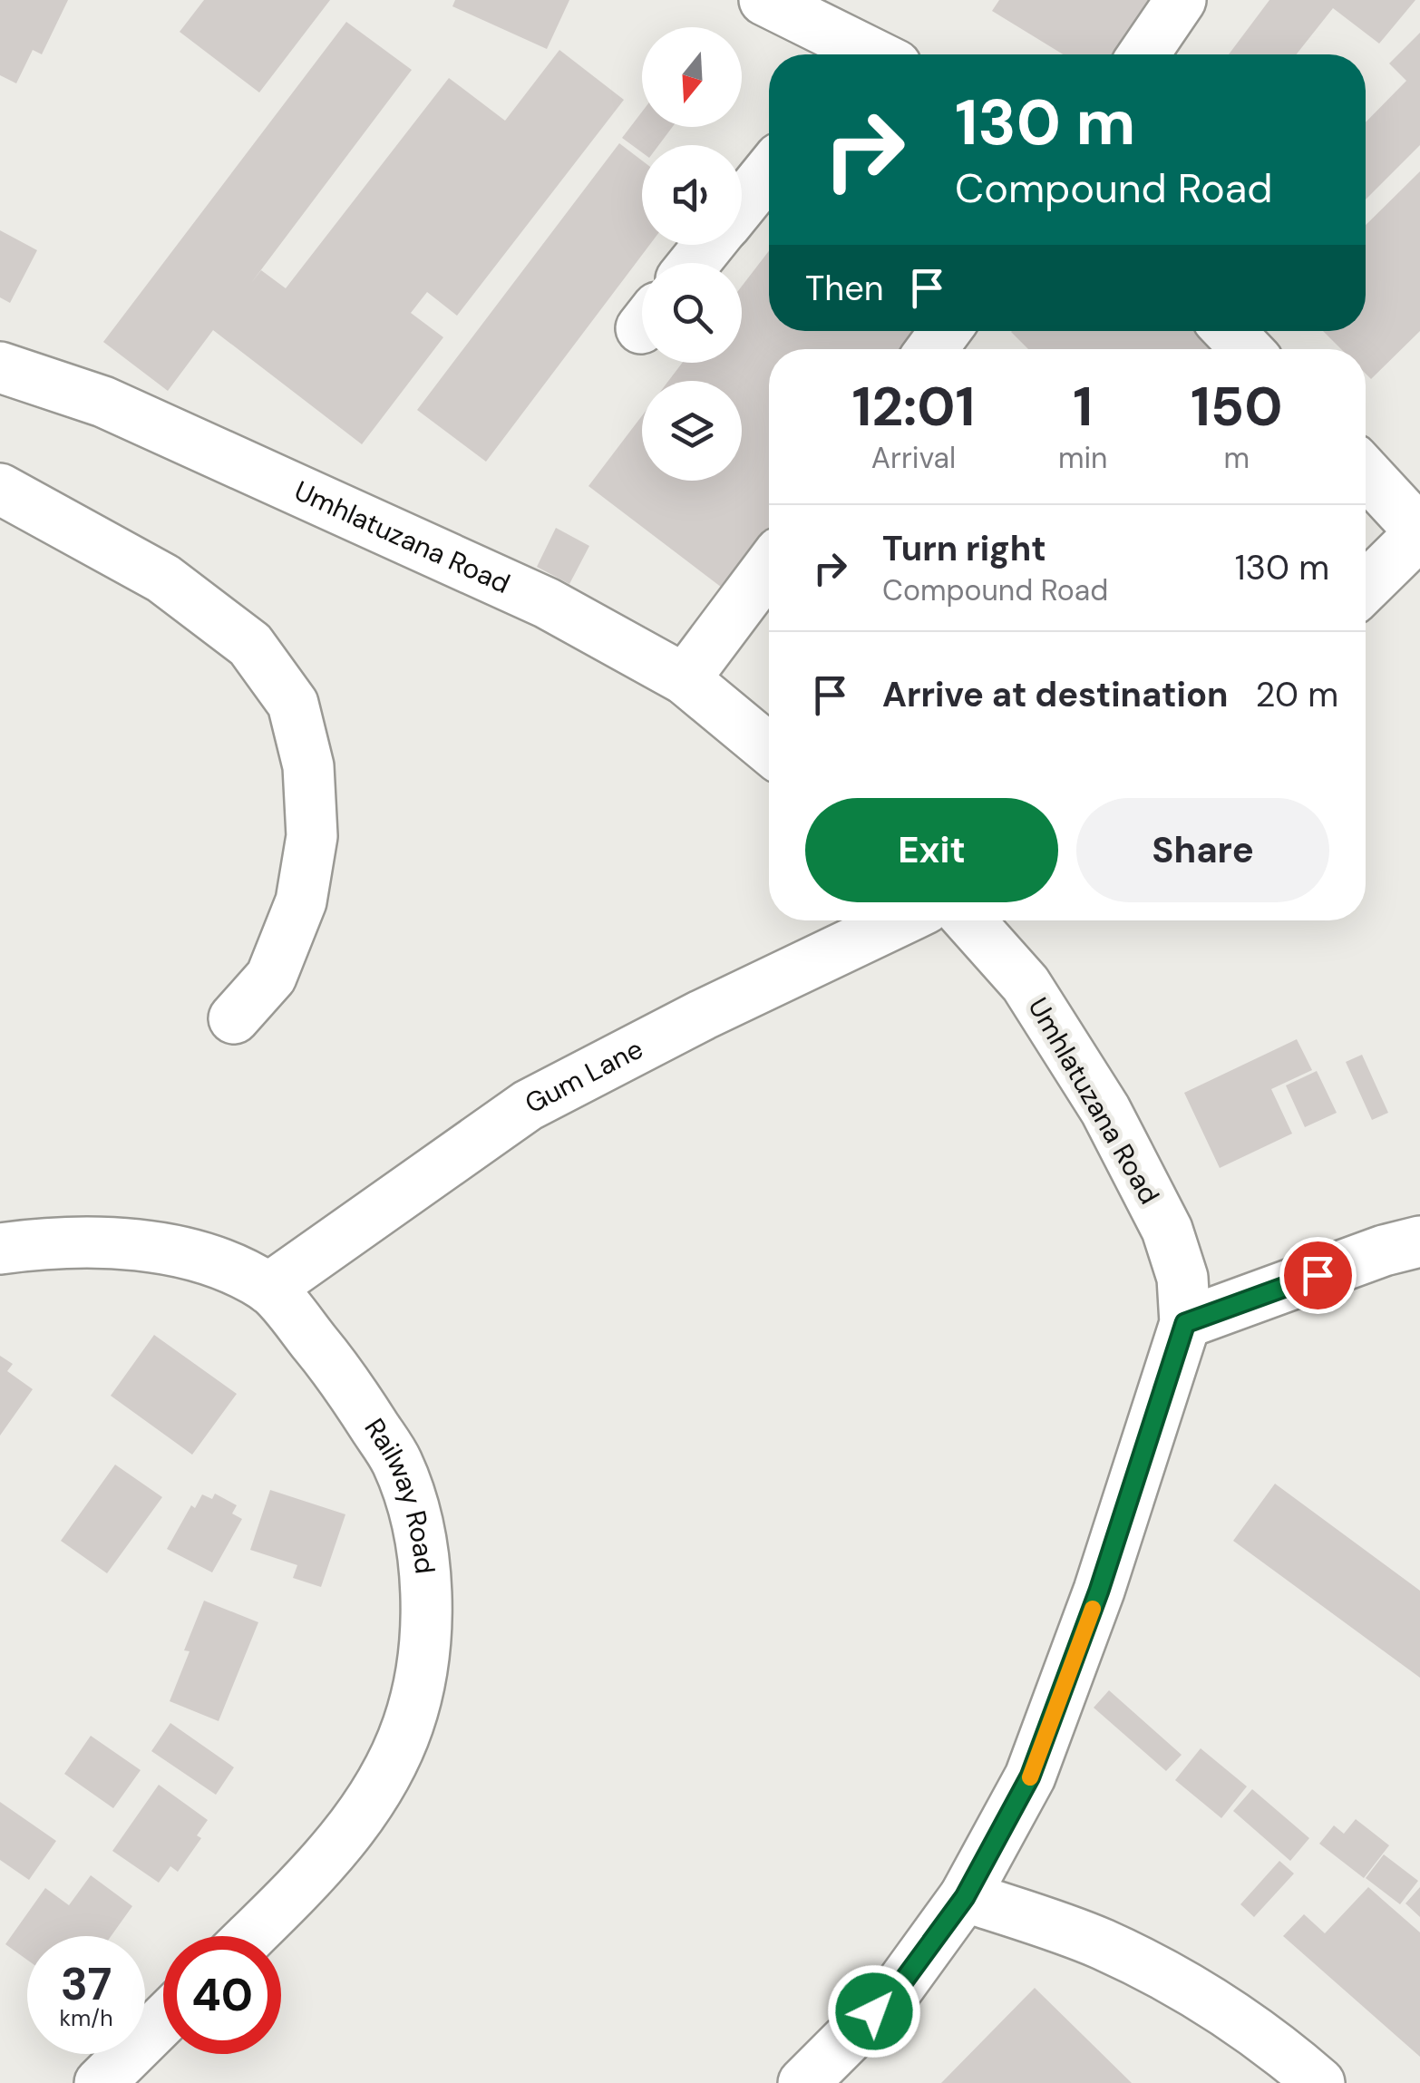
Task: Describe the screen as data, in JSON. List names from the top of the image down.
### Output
{
  "streets": {
    "street": ["Umhlatuzana Road", "Gum Lane", "Railway Road"]
  },
  "crossings": [
    ["Gum Lane", "Railway Road"]
  ],
  "north": "bottom",
  "page": {
    "turn": ["130 m", "Compound Road"],
    "then": "Then",
    "eta": [
      "12:01",
      "Arrival",
      "1",
      "min",
      "150",
      "m"
    ],
    "list": [
      {
        "name": "Turn right",
        "note": "Compound Road",
        "value": "130 m"
      },
      {
        "name": "Arrive at destination",
        "value": "20 m"
      }
    ],
    "buttons": ["Exit", "Share"],
    "speed": "37 km/h",
    "limit": "40"
  }
}
